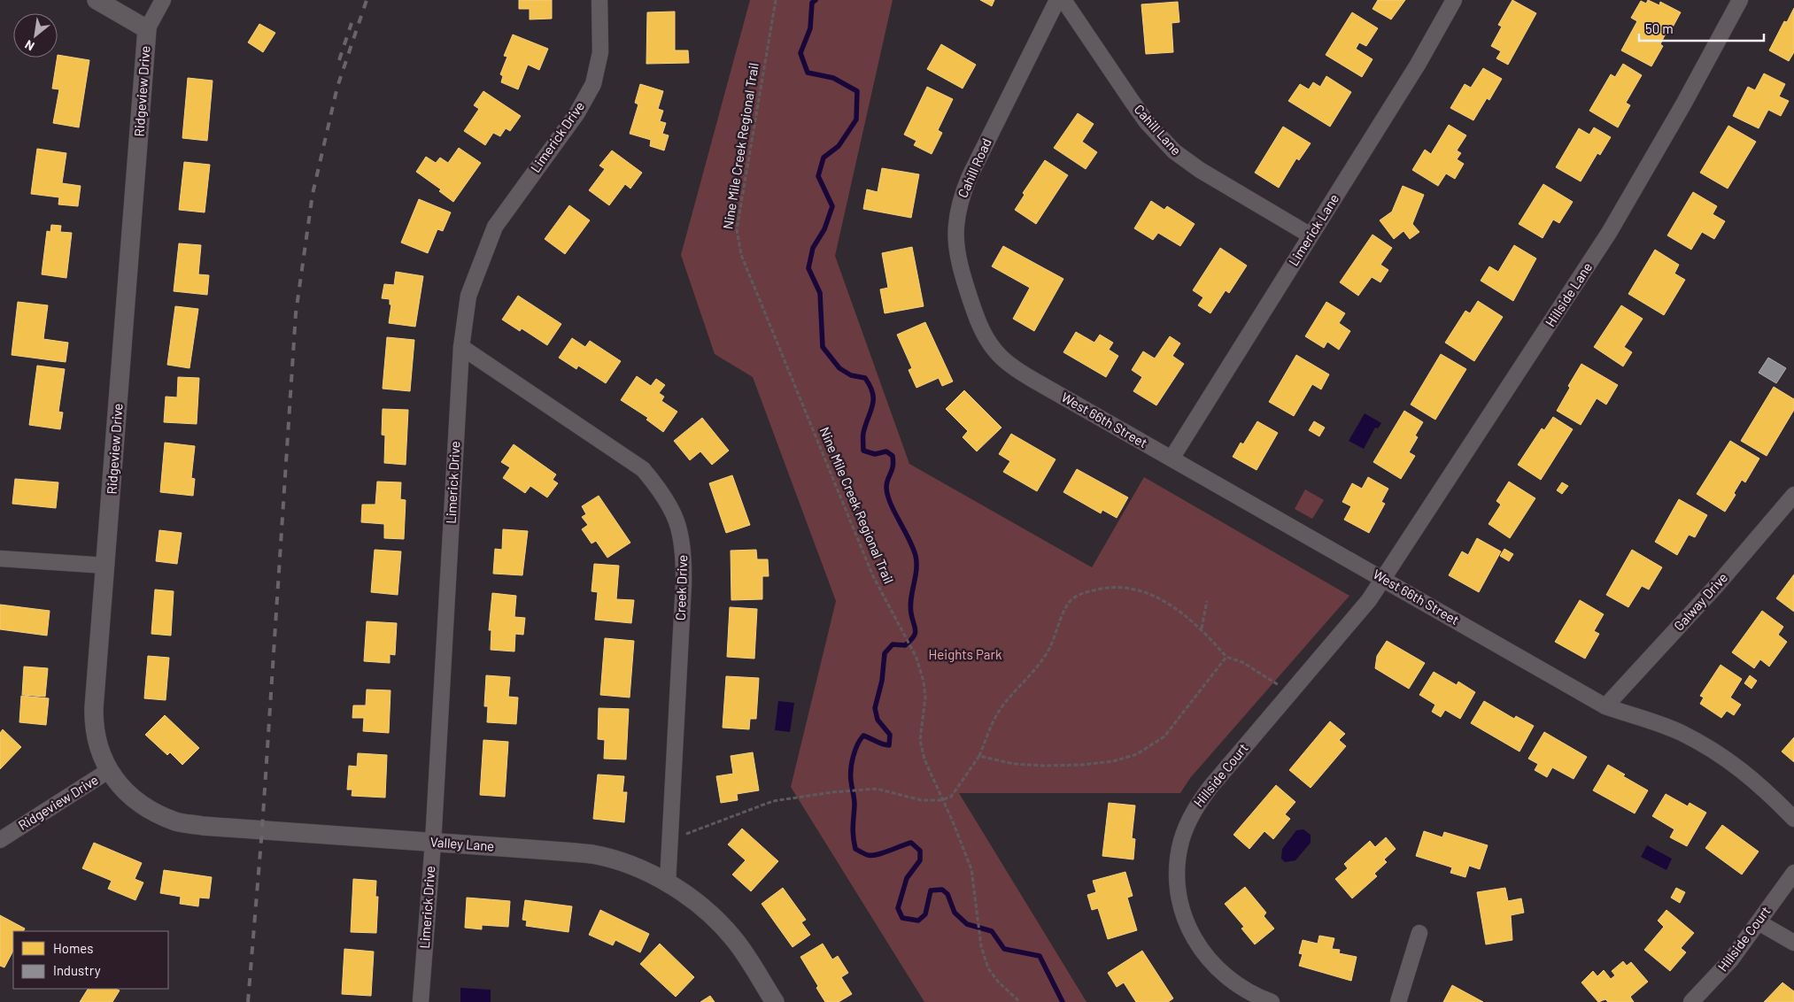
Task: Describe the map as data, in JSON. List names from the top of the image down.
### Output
{
  "streets": {
    "street": [
      "Ridgeview Drive",
      "Cahill Lane",
      "Limerick Drive",
      "Cahill Road",
      "Limerick Lane",
      "Hillside Lane",
      "West 66th Street",
      "Creek Drive",
      "Galway Drive",
      "Hillside Court",
      "Valley Lane"
    ],
    "path": ["Nine Mile Creek Regional Trail"]
  },
  "crossings": [
    ["Ridgeview Drive", "Valley Lane"],
    ["Cahill Lane", "Limerick Lane"],
    ["Limerick Drive", "Creek Drive"],
    ["Limerick Drive", "Valley Lane"],
    ["Cahill Road", "West 66th Street"],
    ["Limerick Lane", "West 66th Street"],
    ["Hillside Lane", "West 66th Street"],
    ["Hillside Lane", "Hillside Court"],
    ["West 66th Street", "Galway Drive"],
    ["West 66th Street", "Hillside Court"],
    ["Creek Drive", "Valley Lane"]
  ],
  "parks": ["Heights Park"],
  "legend": ["Homes", "Industry"],
  "scale_bar": "50 m",
  "north": "bottom left"
}
